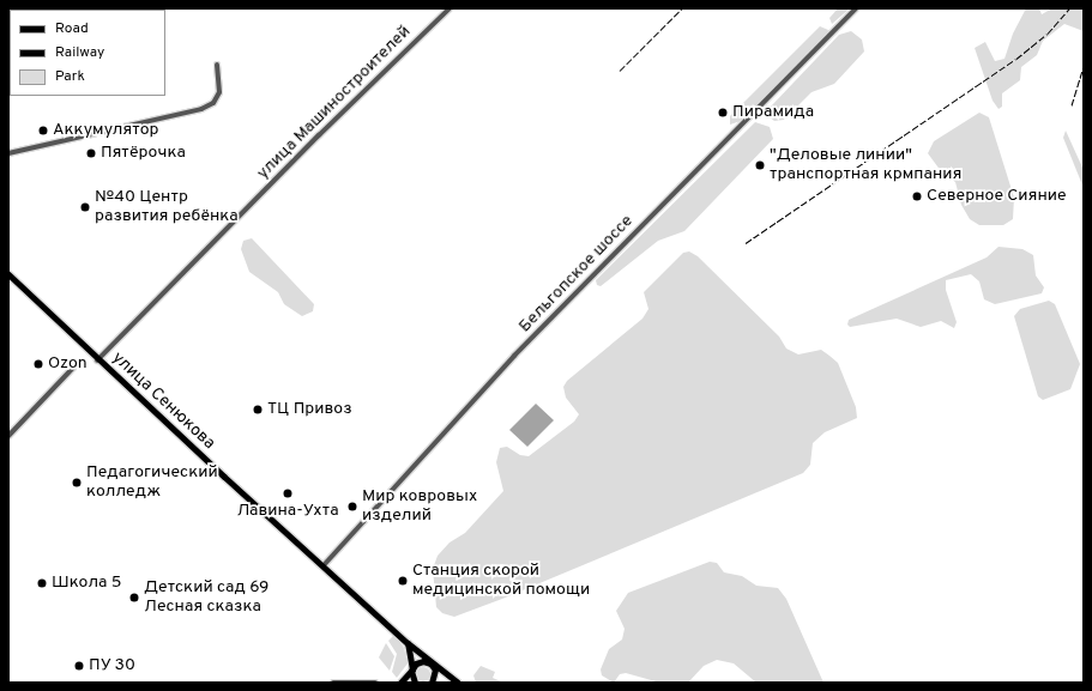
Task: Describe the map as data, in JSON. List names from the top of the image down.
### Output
{
  "streets": {
    "main road": ["улица Сенюкова"],
    "street": ["улица Машиностроителей", "Бельгопское шоссе"]
  },
  "crossings": [
    ["улица Машиностроителей", "улица Сенюкова"],
    ["Бельгопское шоссе", "улица Сенюкова"]
  ],
  "places": [
    "Пирамида",
    "Аккумулятор",
    "Пятёрочка",
    "\"Деловые линии\" транспортная крмпания",
    "Северное Сияние",
    "№40 Центр развития ребёнка",
    "Ozon",
    "ТЦ Привоз",
    "Педагогический колледж",
    "Лавина-Ухта",
    "Мир ковровых изделий",
    "Станция скорой медицинской помощи",
    "Школа 5",
    "Детский сад 69 Лесная сказка",
    "ПУ 30"
  ],
  "legend": ["Road", "Railway", "Park"]
}
